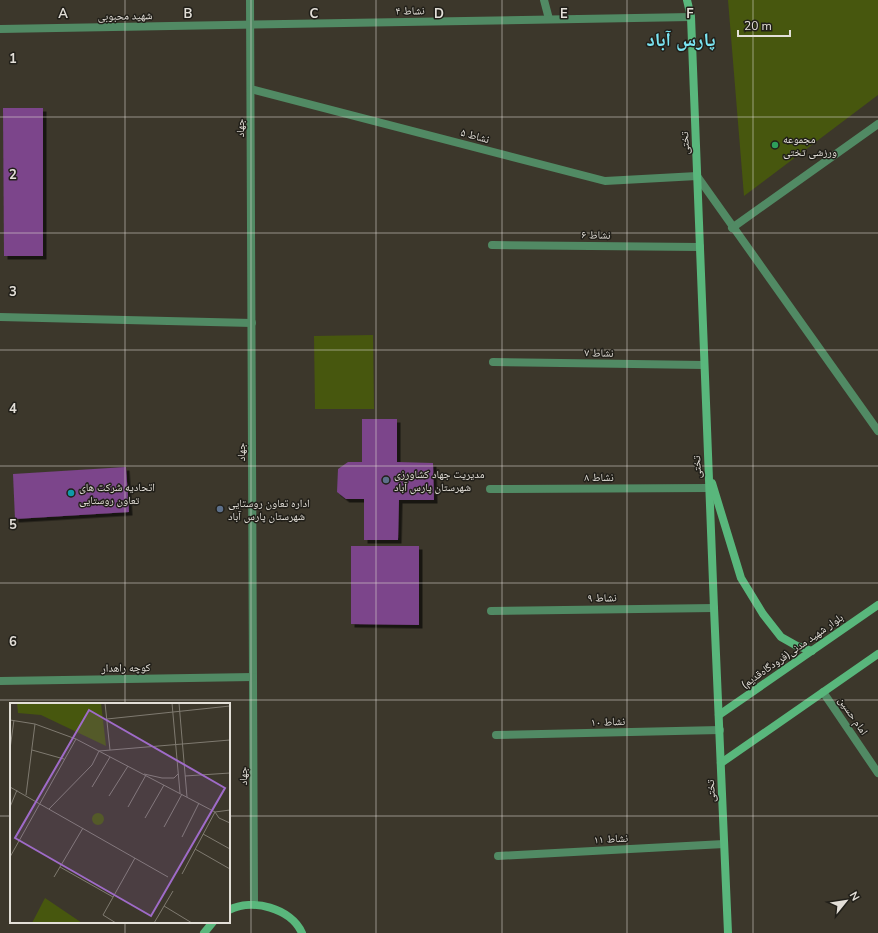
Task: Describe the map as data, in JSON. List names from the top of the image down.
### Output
{
  "streets": {
    "street": [
      "نشاط ۴",
      "شهید محبوبی",
      "جهاد",
      "نشاط ۵",
      "تختی",
      "نشاط ۶",
      "نشاط ۷",
      "نشاط ۸",
      "نشاط ۹",
      "بلوار شهید مدنی(فرودگاه‌قدیم)",
      "کوچه راهدار",
      "امام حسین",
      "نشاط ۱۰",
      "نشاط ۱۱"
    ]
  },
  "crossings": [
    ["نشاط ۴", "شهید محبوبی"],
    ["نشاط ۴", "جهاد"],
    ["نشاط ۴", "تختی"],
    ["شهید محبوبی", "جهاد"],
    ["جهاد", "نشاط ۵"],
    ["جهاد", "کوچه راهدار"],
    ["نشاط ۵", "تختی"],
    ["تختی", "نشاط ۶"],
    ["تختی", "نشاط ۷"],
    ["تختی", "نشاط ۸"],
    ["تختی", "نشاط ۹"],
    ["تختی", "بلوار شهید مدنی(فرودگاه‌قدیم)"],
    ["تختی", "نشاط ۱۰"],
    ["تختی", "نشاط ۱۱"]
  ],
  "districts": ["پارس آباد"],
  "places": [
    "مجموعه ورزشی تختی",
    "مدیریت جهاد کشاورزی شهرستان پارس آباد",
    "اتحادیه شرکت های تعاون روستایی",
    "اداره تعاون روستایی شهرستان پارس آباد"
  ],
  "scale_bar": "20 m",
  "north": "top right",
  "grid": {
    "columns": [
      "A",
      "B",
      "C",
      "D",
      "E",
      "F"
    ],
    "rows": [
      "1",
      "2",
      "3",
      "4",
      "5",
      "6"
    ]
  }
}
